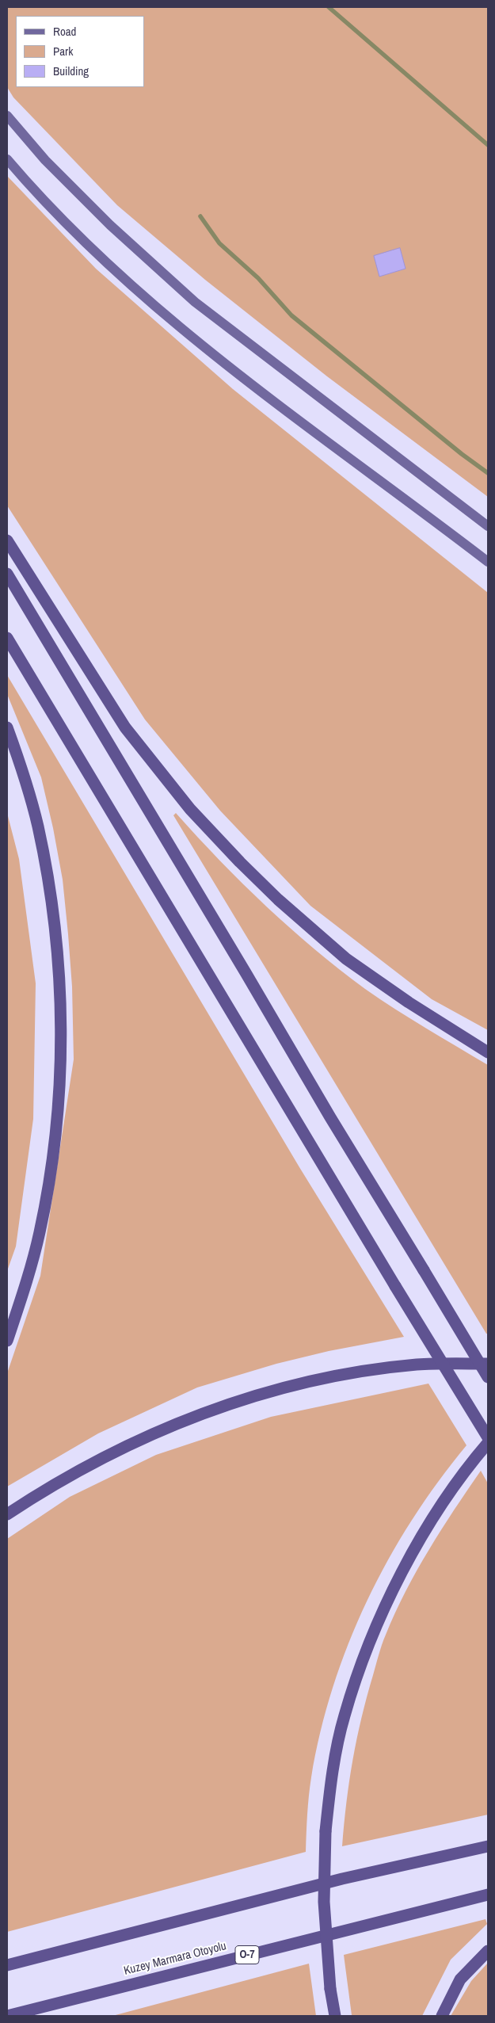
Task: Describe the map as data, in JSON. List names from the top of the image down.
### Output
{
  "streets": {
    "highway": ["O-7", "Kuzey Marmara Otoyolu"]
  },
  "legend": ["Road", "Park", "Building"]
}
